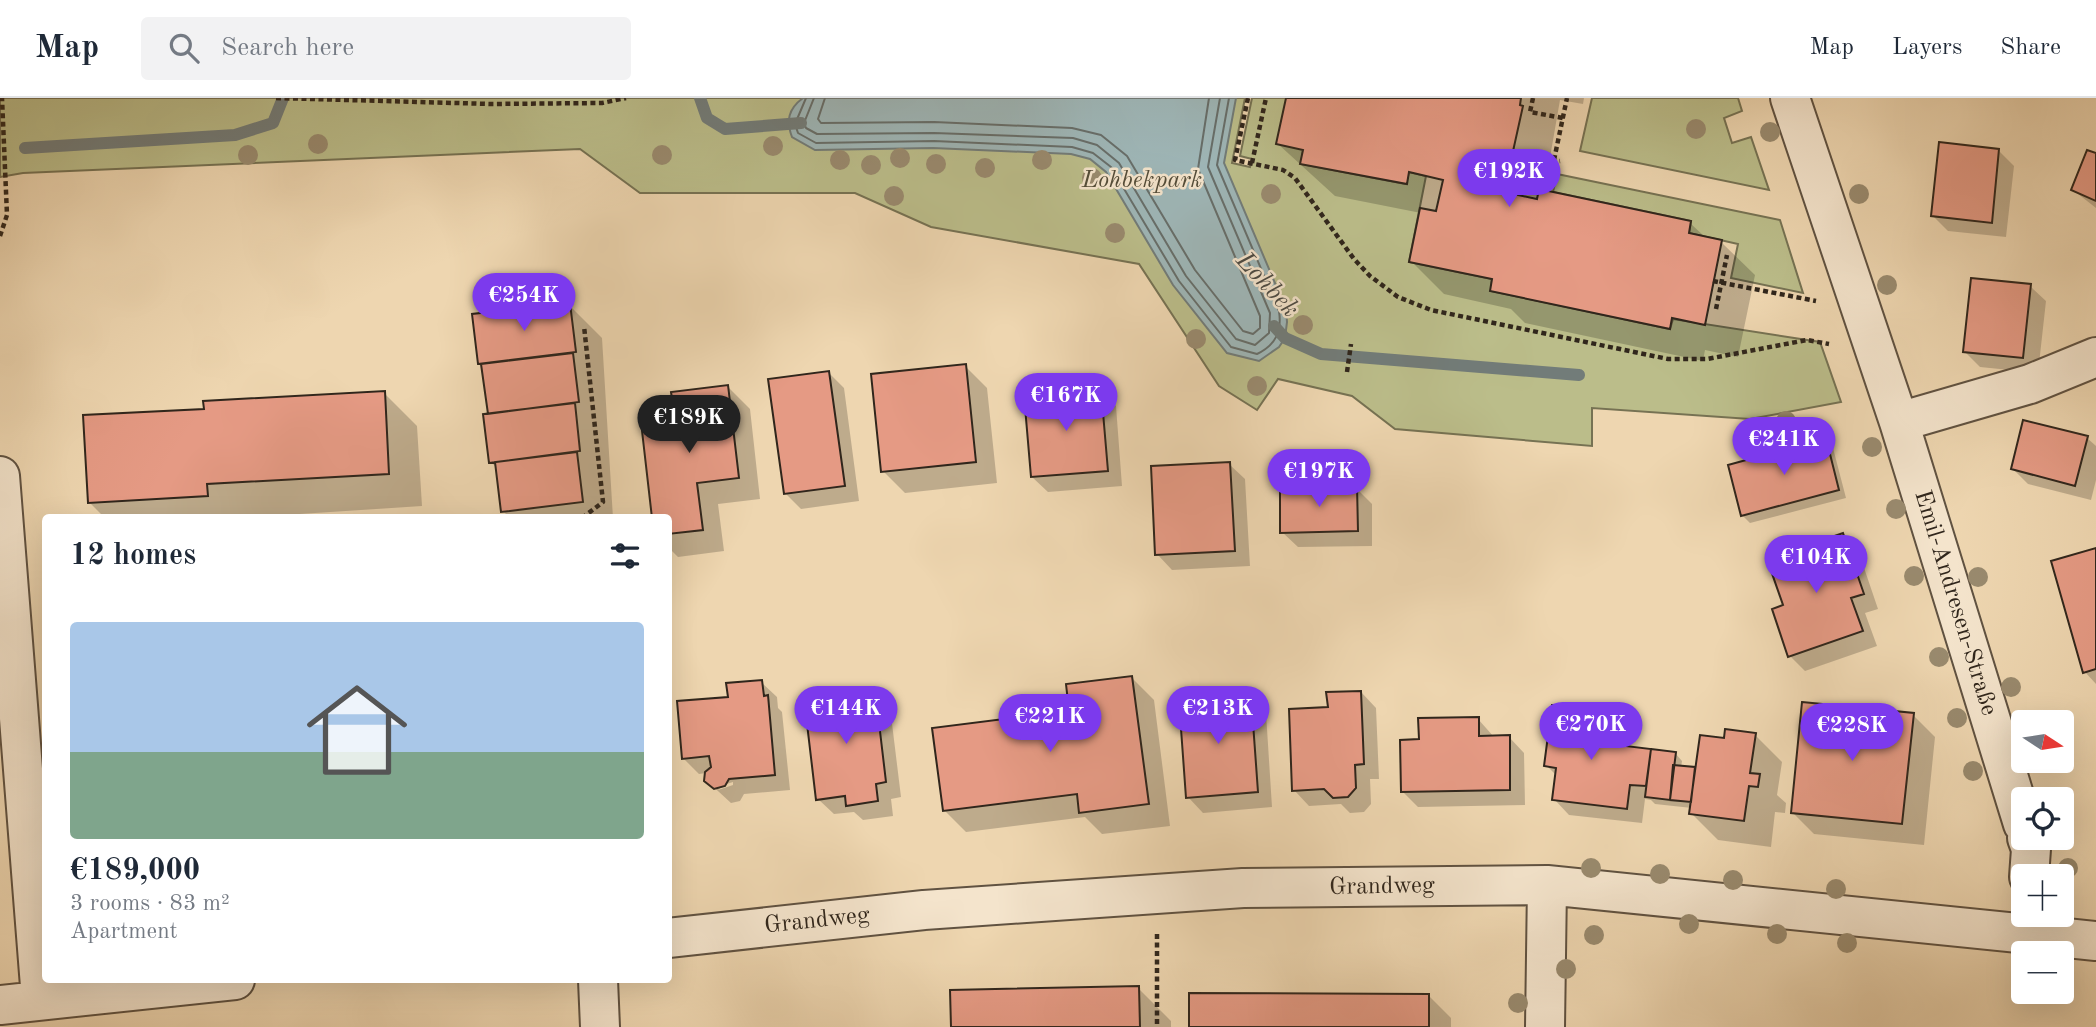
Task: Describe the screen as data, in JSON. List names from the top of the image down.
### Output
{
  "streets": {
    "street": ["Emil-Andresen-Straße", "Grandweg"]
  },
  "water": ["Lohbek"],
  "parks": ["Lohbekpark"],
  "north": "right",
  "page": {
    "header": "Map",
    "search": "Search here",
    "nav": ["Map", "Layers", "Share"],
    "price": [
      "€192K",
      "€254K",
      "€167K",
      "€189K",
      "€241K",
      "€197K",
      "€104K",
      "€144K",
      "€213K",
      "€221K",
      "€270K",
      "€228K"
    ],
    "heading": "12 homes",
    "list": [
      {
        "name": "€189,000",
        "note": "3 rooms · 83 m² · Apartment"
      }
    ],
    "map_buttons": ["+", "−"]
  }
}
